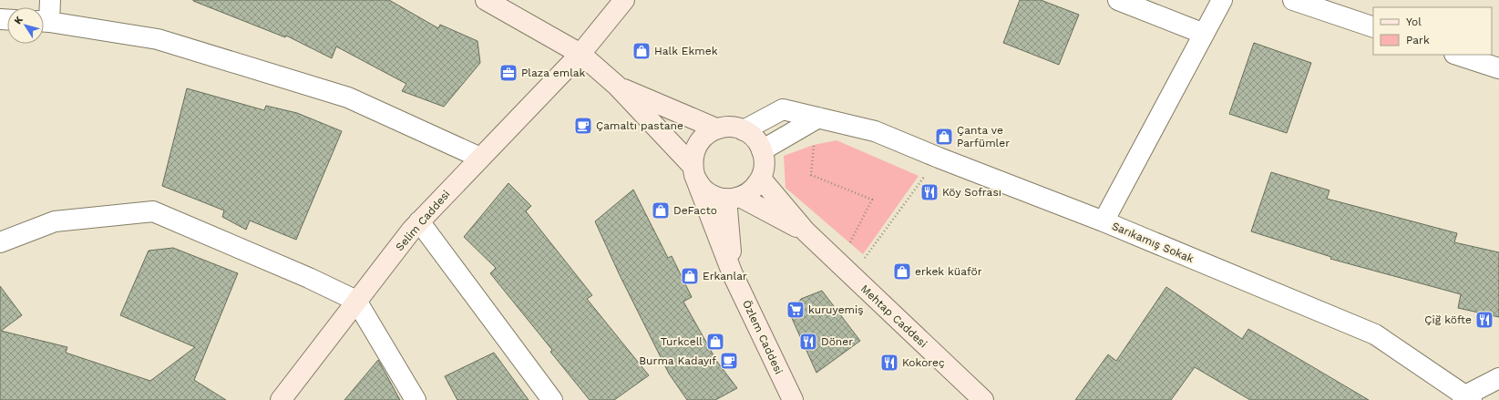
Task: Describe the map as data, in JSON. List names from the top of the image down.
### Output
{
  "streets": {
    "main road": ["Selim Caddesi", "Mehtap Caddesi", "Özlem Caddesi"],
    "street": ["Sarıkamış Sokak"]
  },
  "crossings": [
    ["Sarıkamış Sokak", "Özlem Caddesi"]
  ],
  "places": {
    "shop": [
      "Halk Ekmek",
      "Çanta ve Parfümler",
      "DeFacto",
      "erkek küaför",
      "Erkanlar",
      "Turkcell"
    ],
    "office": ["Plaza emlak"],
    "cafe": ["Çamaltı pastane", "Burma Kadayıf"],
    "restaurant": [
      "Köy Sofrası",
      "Çiğ köfte",
      "Döner",
      "Kokoreç"
    ],
    "supermarket": ["kuruyemiş"]
  },
  "legend": ["Yol", "Park"],
  "north": "top left"
}
